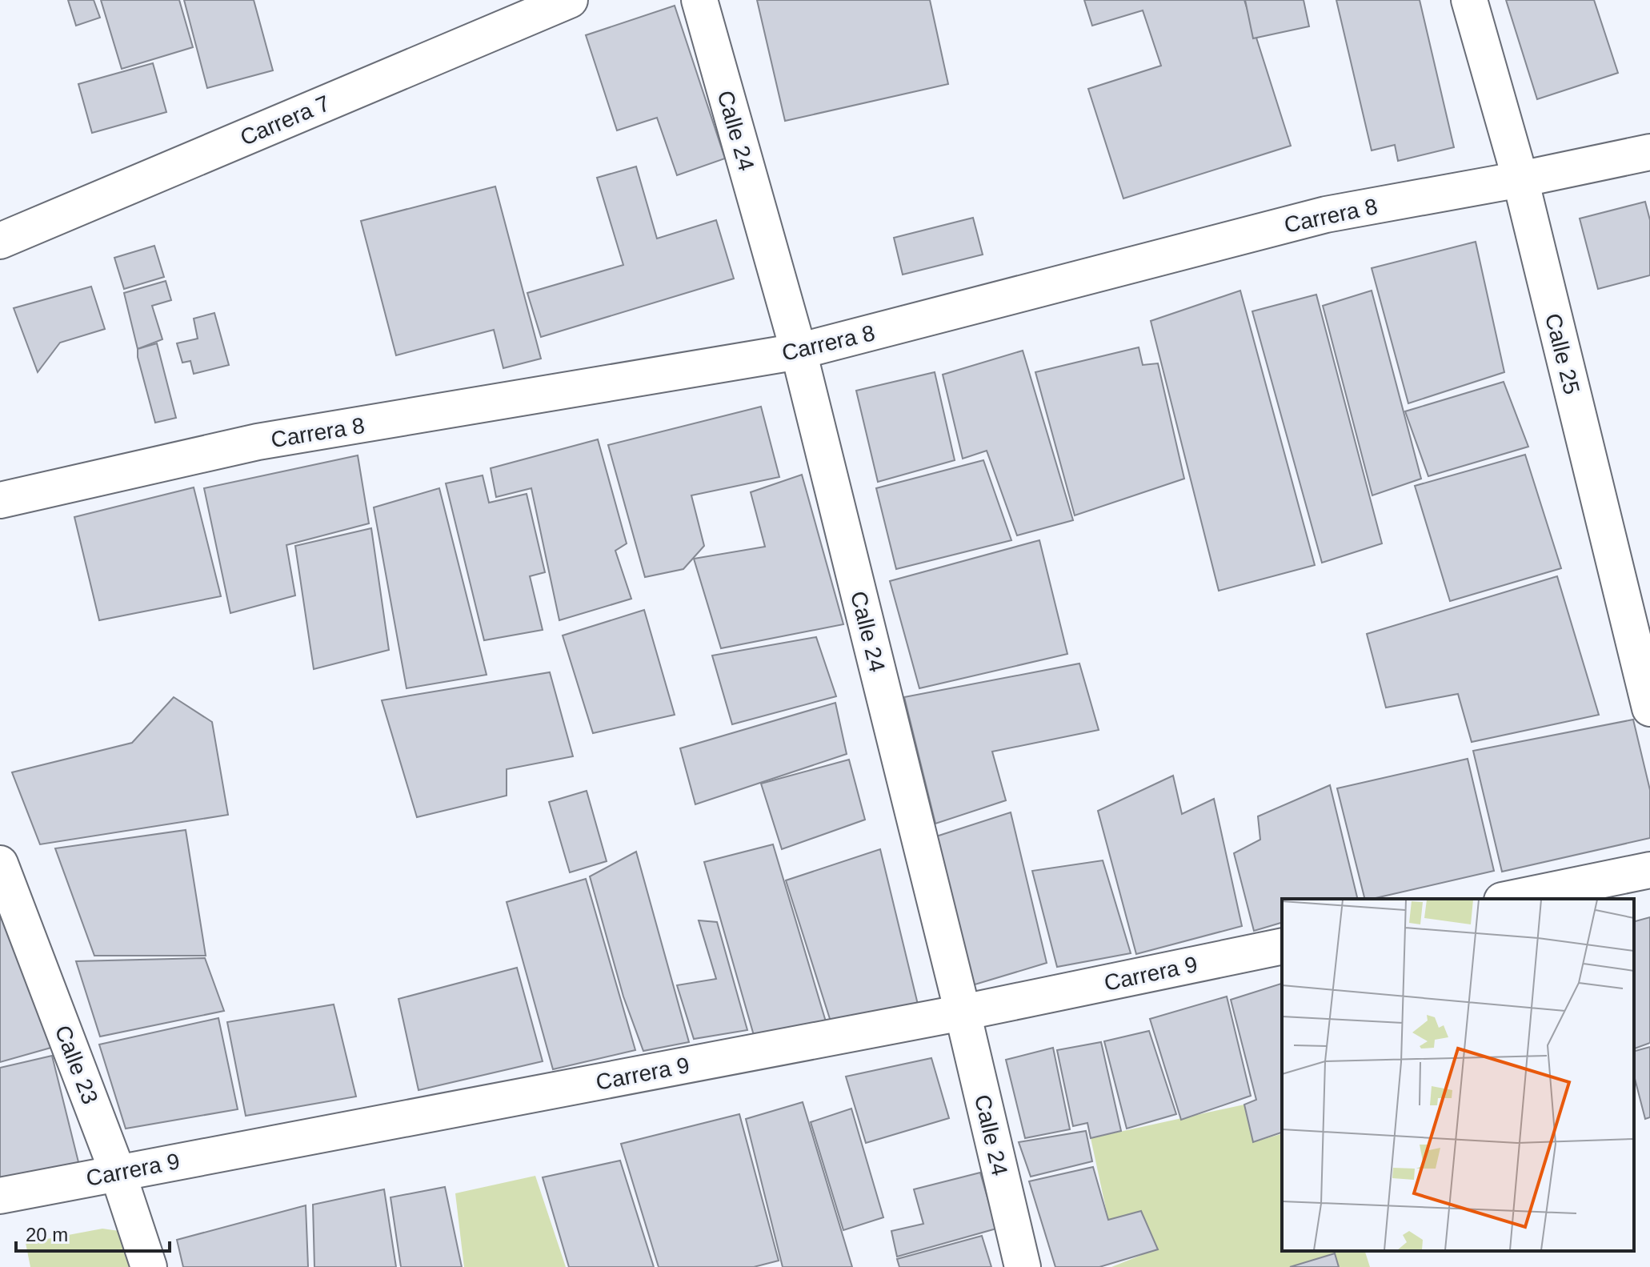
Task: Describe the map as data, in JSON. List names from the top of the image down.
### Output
{
  "streets": {
    "street": [
      "Carrera 7",
      "Calle 24",
      "Carrera 8",
      "Calle 25",
      "Carrera 9",
      "Calle 23"
    ]
  },
  "crossings": [
    ["Calle 24", "Carrera 8"],
    ["Calle 24", "Carrera 9"],
    ["Carrera 8", "Calle 25"],
    ["Carrera 9", "Calle 23"]
  ],
  "scale_bar": "20 m"
}
